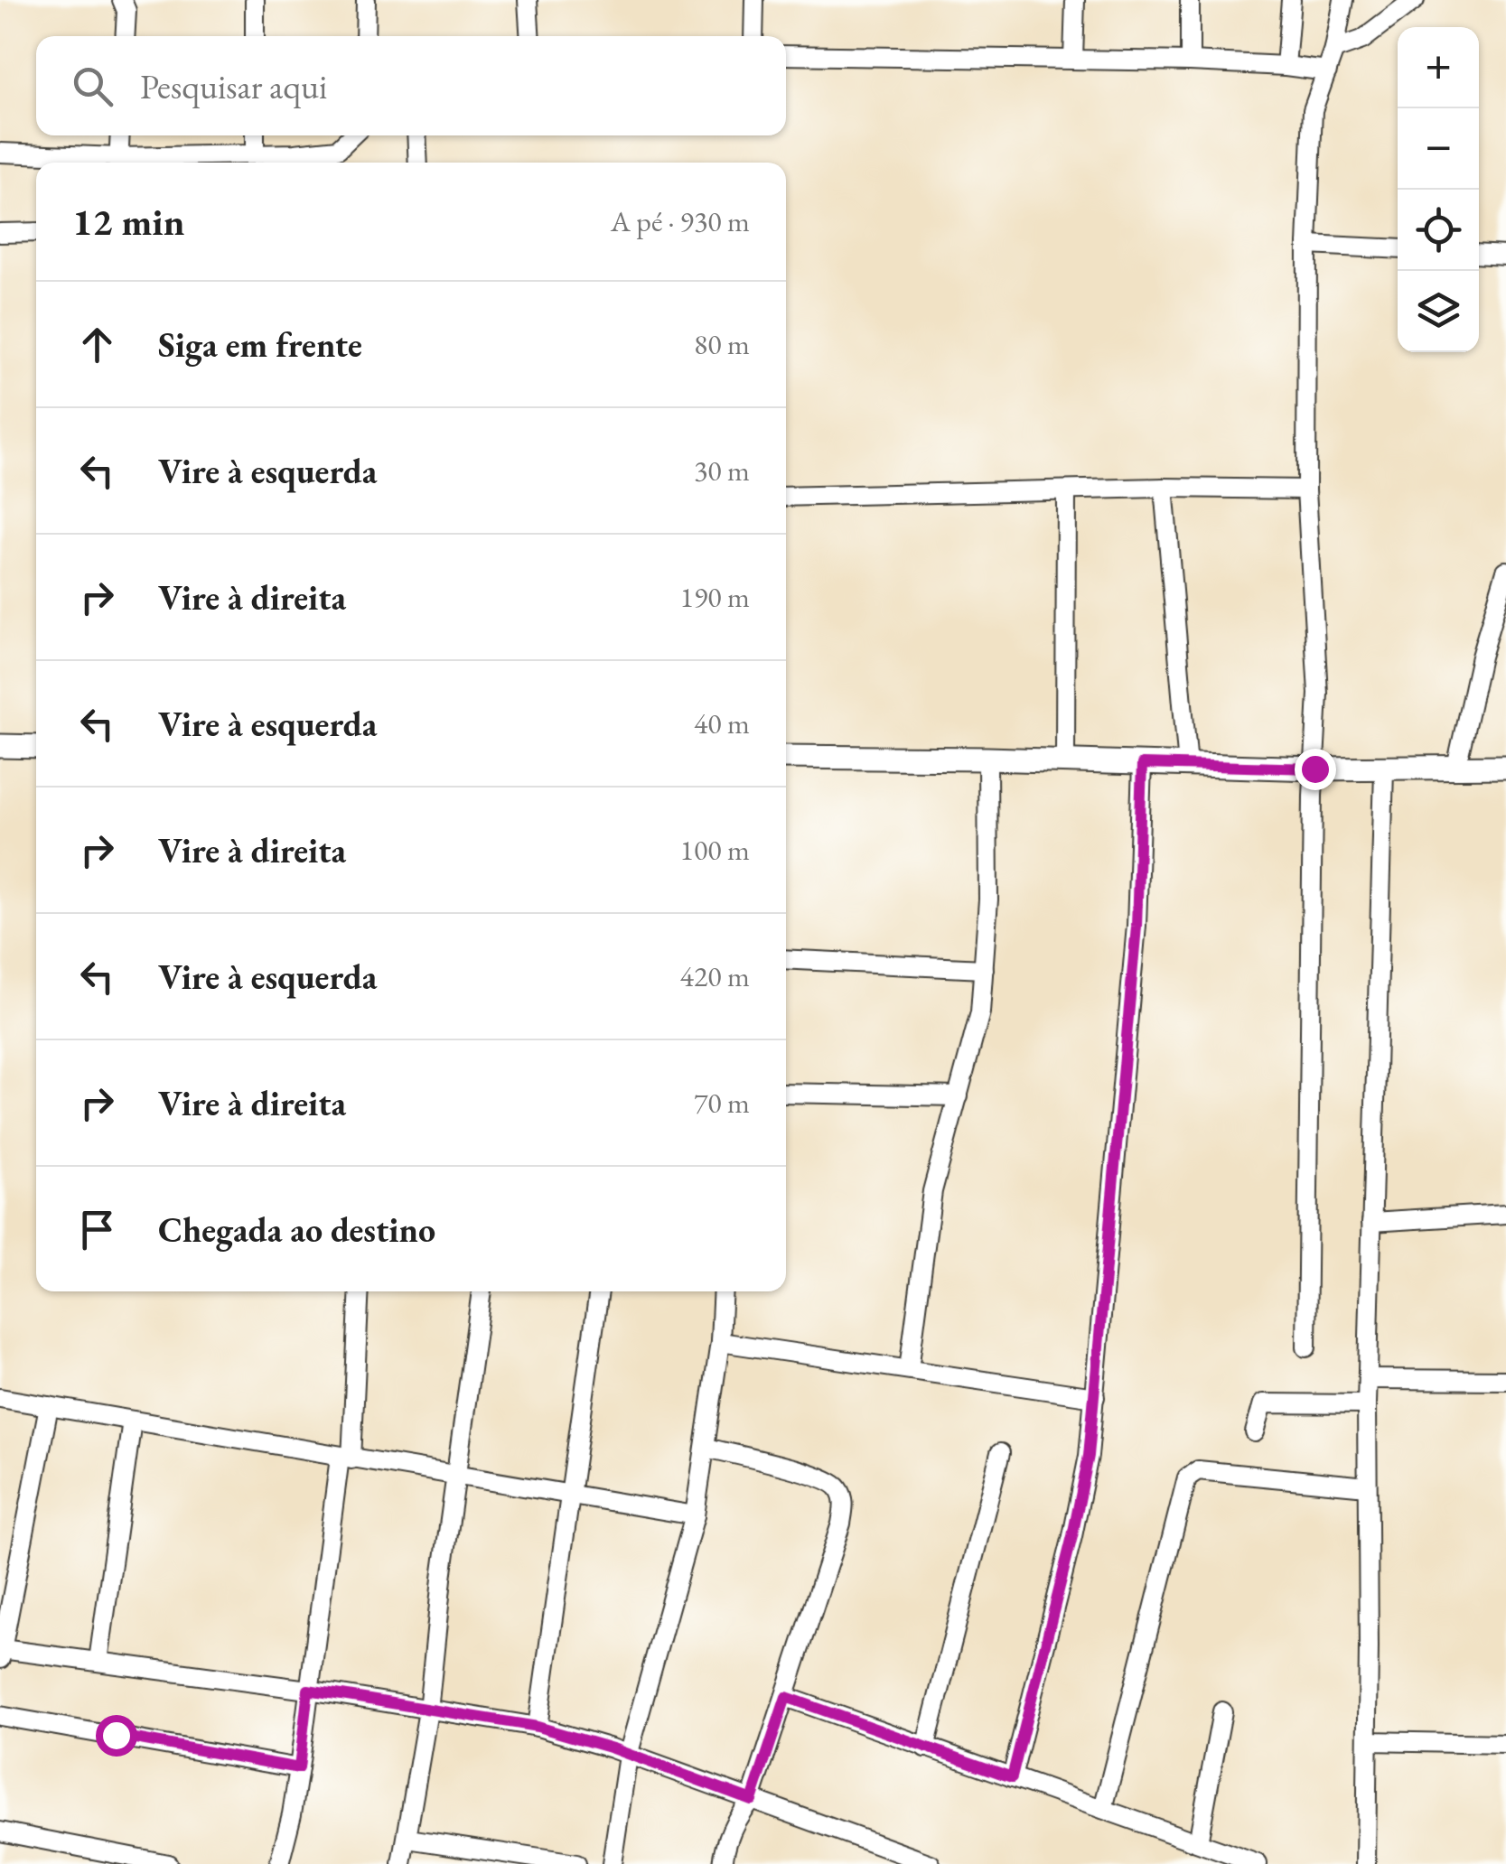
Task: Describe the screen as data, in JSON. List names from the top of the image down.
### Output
{
  "page": {
    "map_buttons": ["+", "−"],
    "search": "Pesquisar aqui",
    "heading": ["12 min", "A pé · 930 m"],
    "list": [
      ["Siga em frente", "80 m"],
      ["Vire à esquerda", "30 m"],
      ["Vire à direita", "190 m"],
      ["Vire à esquerda", "40 m"],
      ["Vire à direita", "100 m"],
      ["Vire à esquerda", "420 m"],
      ["Vire à direita", "70 m"],
      "Chegada ao destino"
    ]
  }
}
